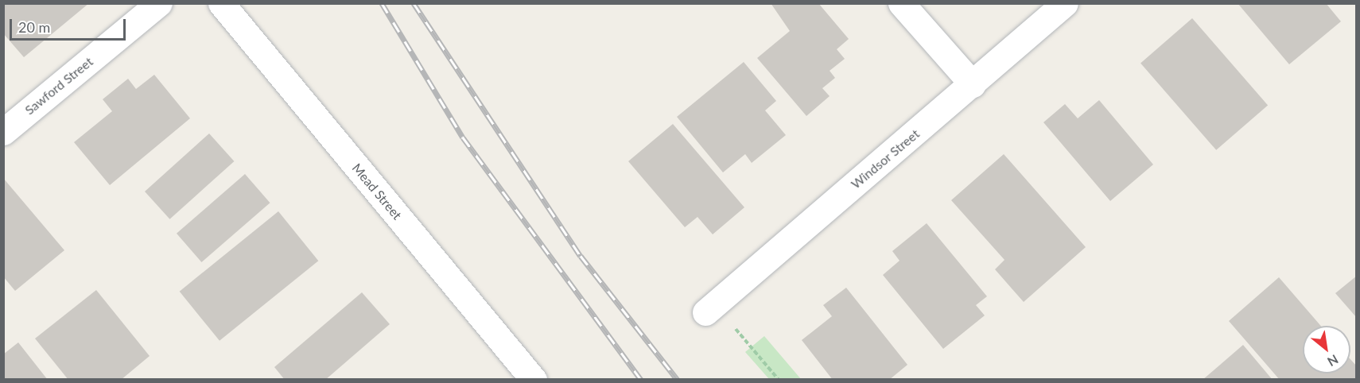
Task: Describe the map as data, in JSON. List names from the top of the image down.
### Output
{
  "streets": {
    "street": ["Sawford Street", "Windsor Street", "Mead Street"]
  },
  "scale_bar": "20 m",
  "north": "bottom right"
}
